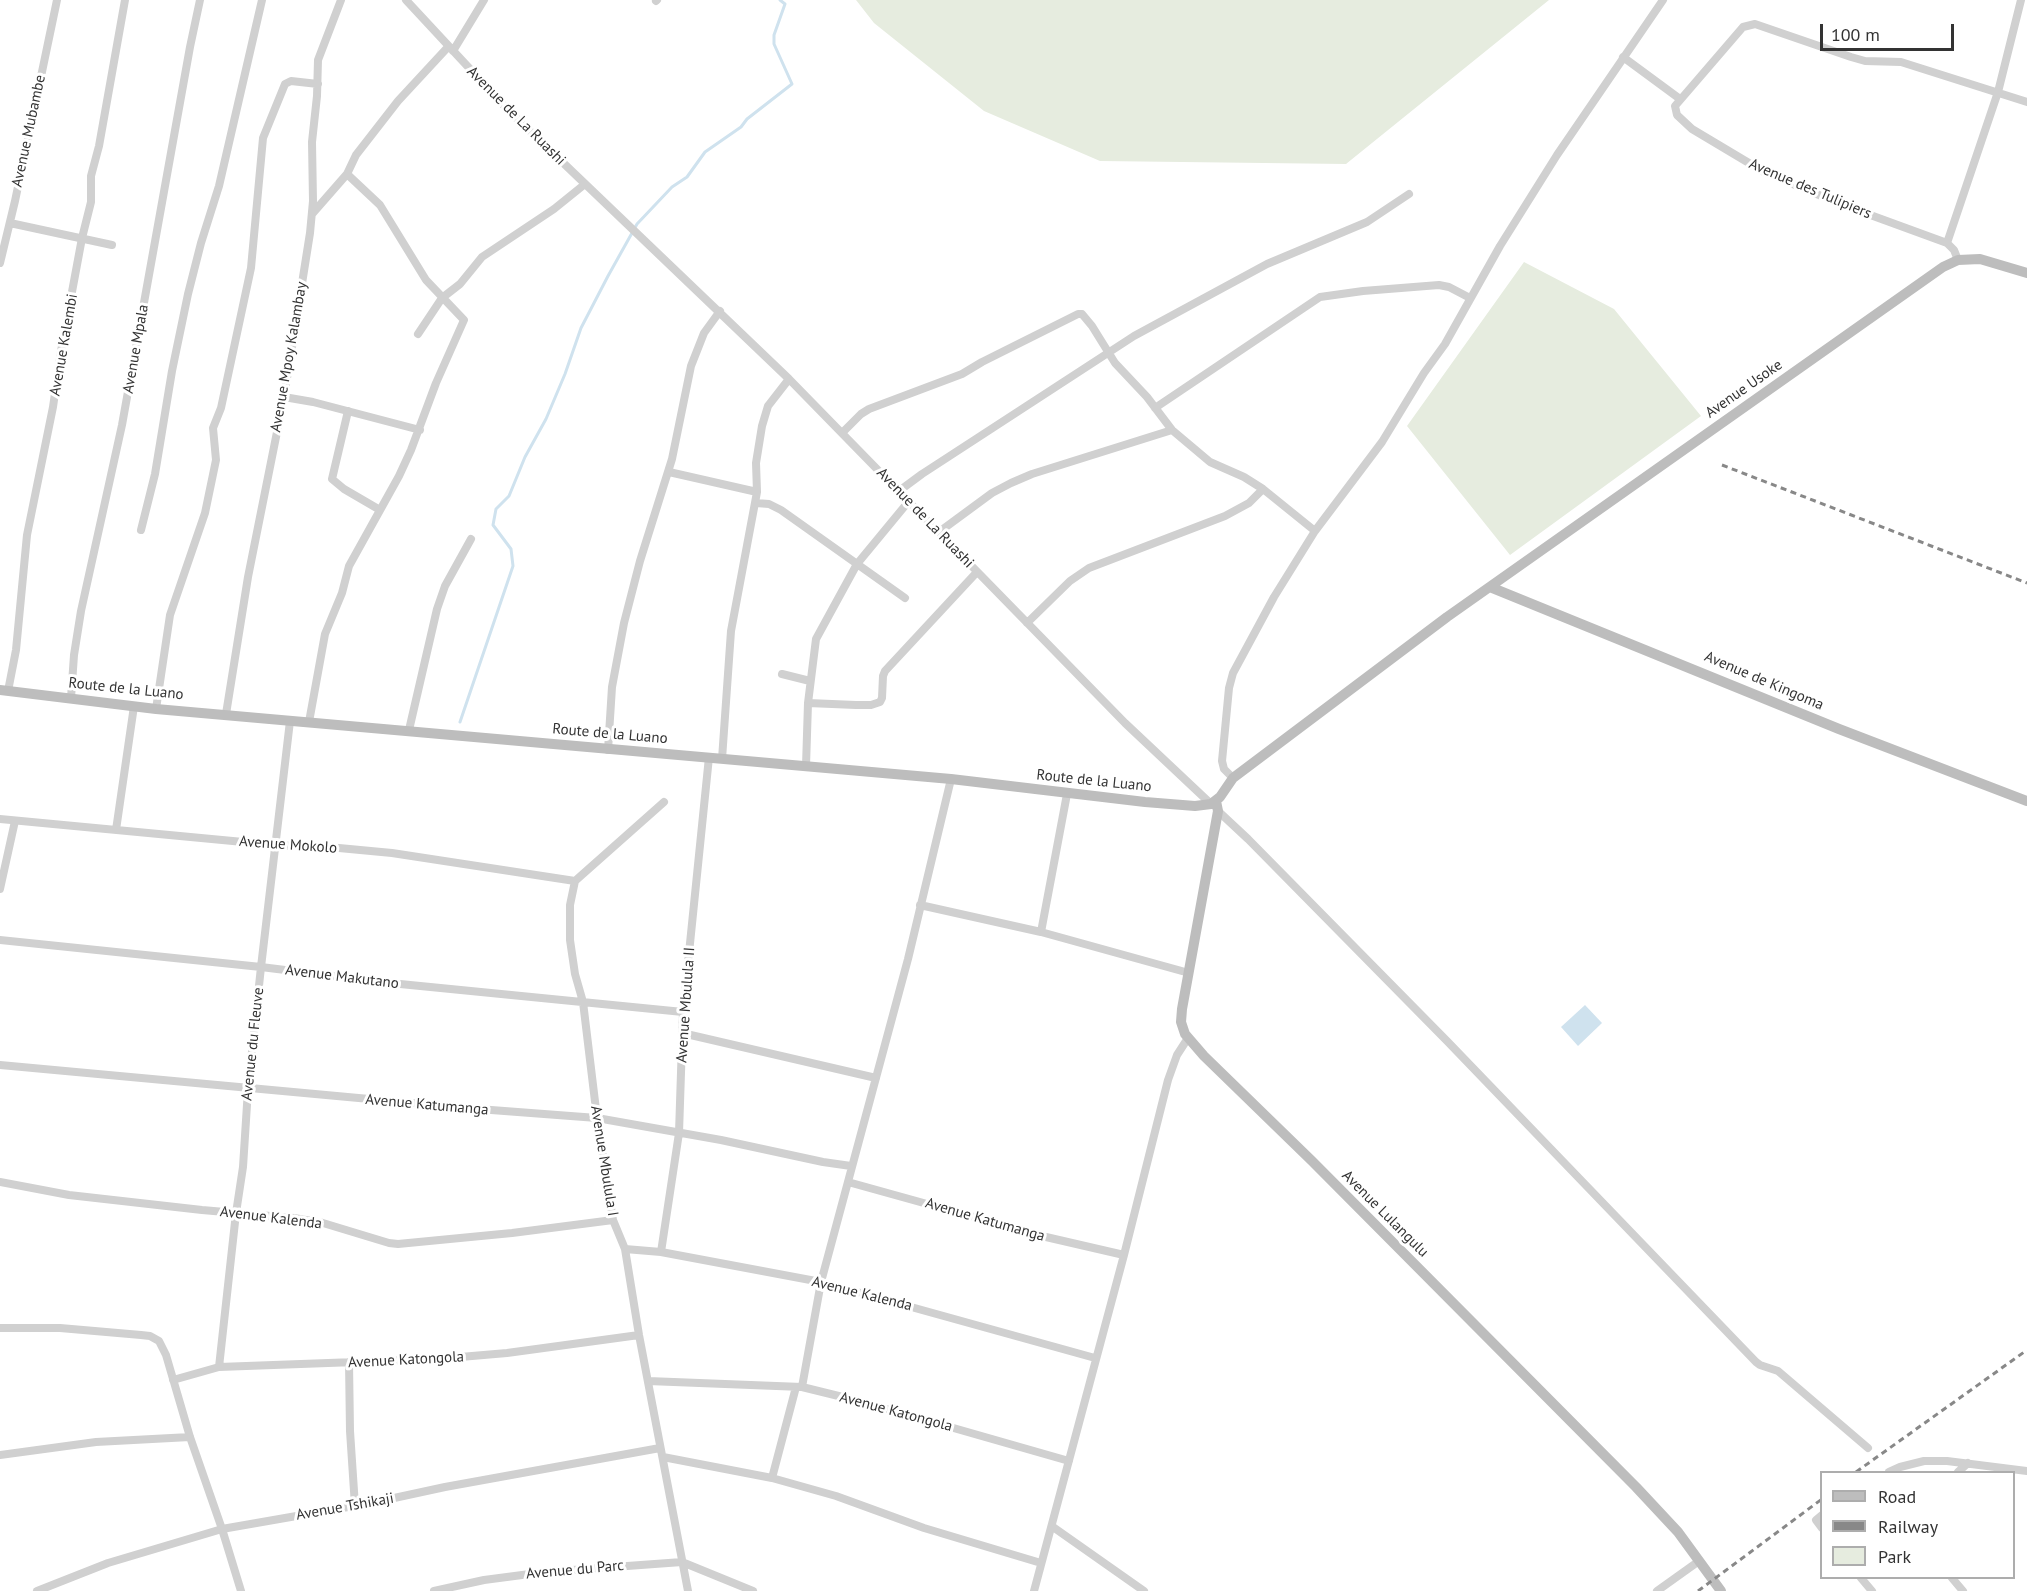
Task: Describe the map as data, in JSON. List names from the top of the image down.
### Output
{
  "streets": {
    "street": [
      "Avenue de La Ruashi",
      "Avenue Mubambe",
      "Avenue des Tulipiers",
      "Avenue Kalembi",
      "Avenue Mpala",
      "Avenue Mpoy Kalambay",
      "Avenue Usoke",
      "Avenue de Kingoma",
      "Route de la Luano",
      "Avenue Mokolo",
      "Avenue Makutano",
      "Avenue Mbulula II",
      "Avenue du Fleuve",
      "Avenue Katumanga",
      "Avenue Mbulula I",
      "Avenue Lulangulu",
      "Avenue Kalenda",
      "Avenue Katongola",
      "Avenue Tshikaji",
      "Avenue du Parc"
    ]
  },
  "crossings": [
    ["Avenue de La Ruashi", "Avenue Usoke"],
    ["Avenue de La Ruashi", "Route de la Luano"],
    ["Avenue Kalembi", "Route de la Luano"],
    ["Avenue Mpala", "Route de la Luano"],
    ["Avenue Mpoy Kalambay", "Route de la Luano"],
    ["Avenue Usoke", "Avenue de Kingoma"],
    ["Avenue Usoke", "Route de la Luano"],
    ["Route de la Luano", "Avenue Mbulula II"],
    ["Route de la Luano", "Avenue du Fleuve"],
    ["Avenue Mokolo", "Avenue du Fleuve"],
    ["Avenue Mokolo", "Avenue Mbulula I"],
    ["Avenue Makutano", "Avenue Mbulula II"],
    ["Avenue Makutano", "Avenue du Fleuve"],
    ["Avenue Makutano", "Avenue Mbulula I"],
    ["Avenue Mbulula II", "Avenue Katumanga"],
    ["Avenue Mbulula II", "Avenue Kalenda"],
    ["Avenue du Fleuve", "Avenue Katumanga"],
    ["Avenue du Fleuve", "Avenue Kalenda"],
    ["Avenue du Fleuve", "Avenue Katongola"],
    ["Avenue Katumanga", "Avenue Mbulula I"],
    ["Avenue Mbulula I", "Avenue Kalenda"],
    ["Avenue Mbulula I", "Avenue Katongola"],
    ["Avenue Mbulula I", "Avenue Tshikaji"],
    ["Avenue Mbulula I", "Avenue du Parc"]
  ],
  "legend": ["Road", "Railway", "Park"],
  "scale_bar": "100 m"
}
